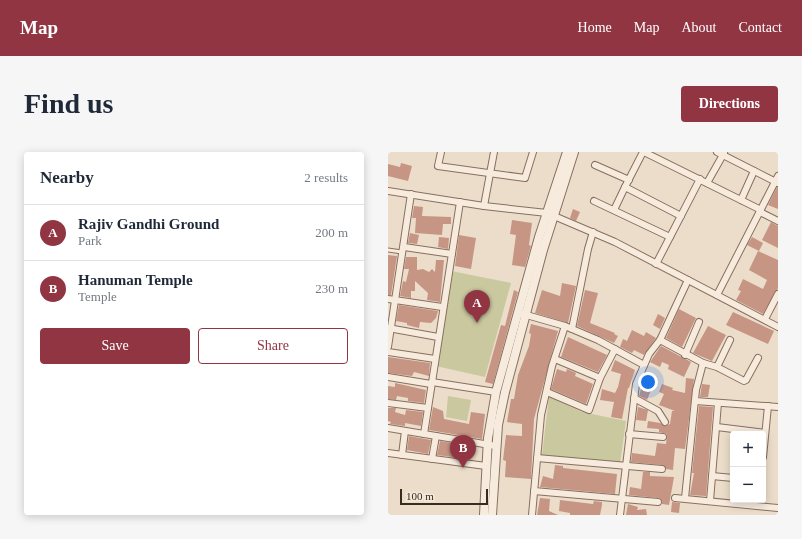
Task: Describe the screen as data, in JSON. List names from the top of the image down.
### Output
{
  "scale_bar": "100 m",
  "page": {
    "header": "Map",
    "nav": [
      "Home",
      "Map",
      "About",
      "Contact"
    ],
    "buttons": [
      "Directions",
      ["Save", "Share"]
    ],
    "title": "Find us",
    "heading": ["Nearby", "2 results"],
    "list": [
      {
        "mark": "A",
        "name": "Rajiv Gandhi Ground",
        "note": "Park",
        "value": "200 m"
      },
      {
        "mark": "B",
        "name": "Hanuman Temple",
        "note": "Temple",
        "value": "230 m"
      }
    ],
    "pins": ["A", "B"],
    "map_buttons": ["+", "−"],
    "scale": "100 m"
  }
}
